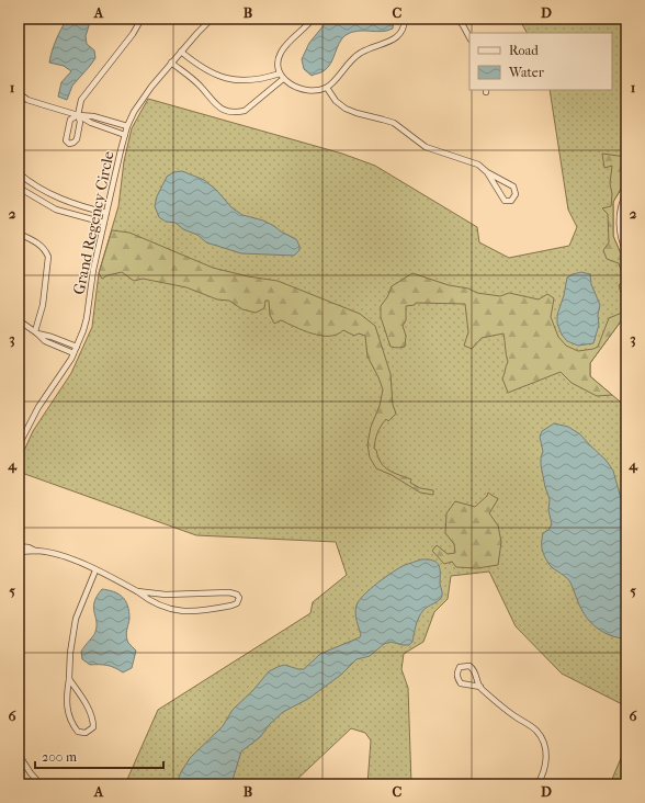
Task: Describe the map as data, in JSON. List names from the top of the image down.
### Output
{
  "streets": {
    "street": ["Grand Regency Circle"]
  },
  "legend": ["Road", "Water"],
  "scale_bar": "200 m",
  "grid": {
    "columns": [
      "A",
      "B",
      "C",
      "D"
    ],
    "rows": [
      "1",
      "2",
      "3",
      "4",
      "5",
      "6"
    ]
  }
}
